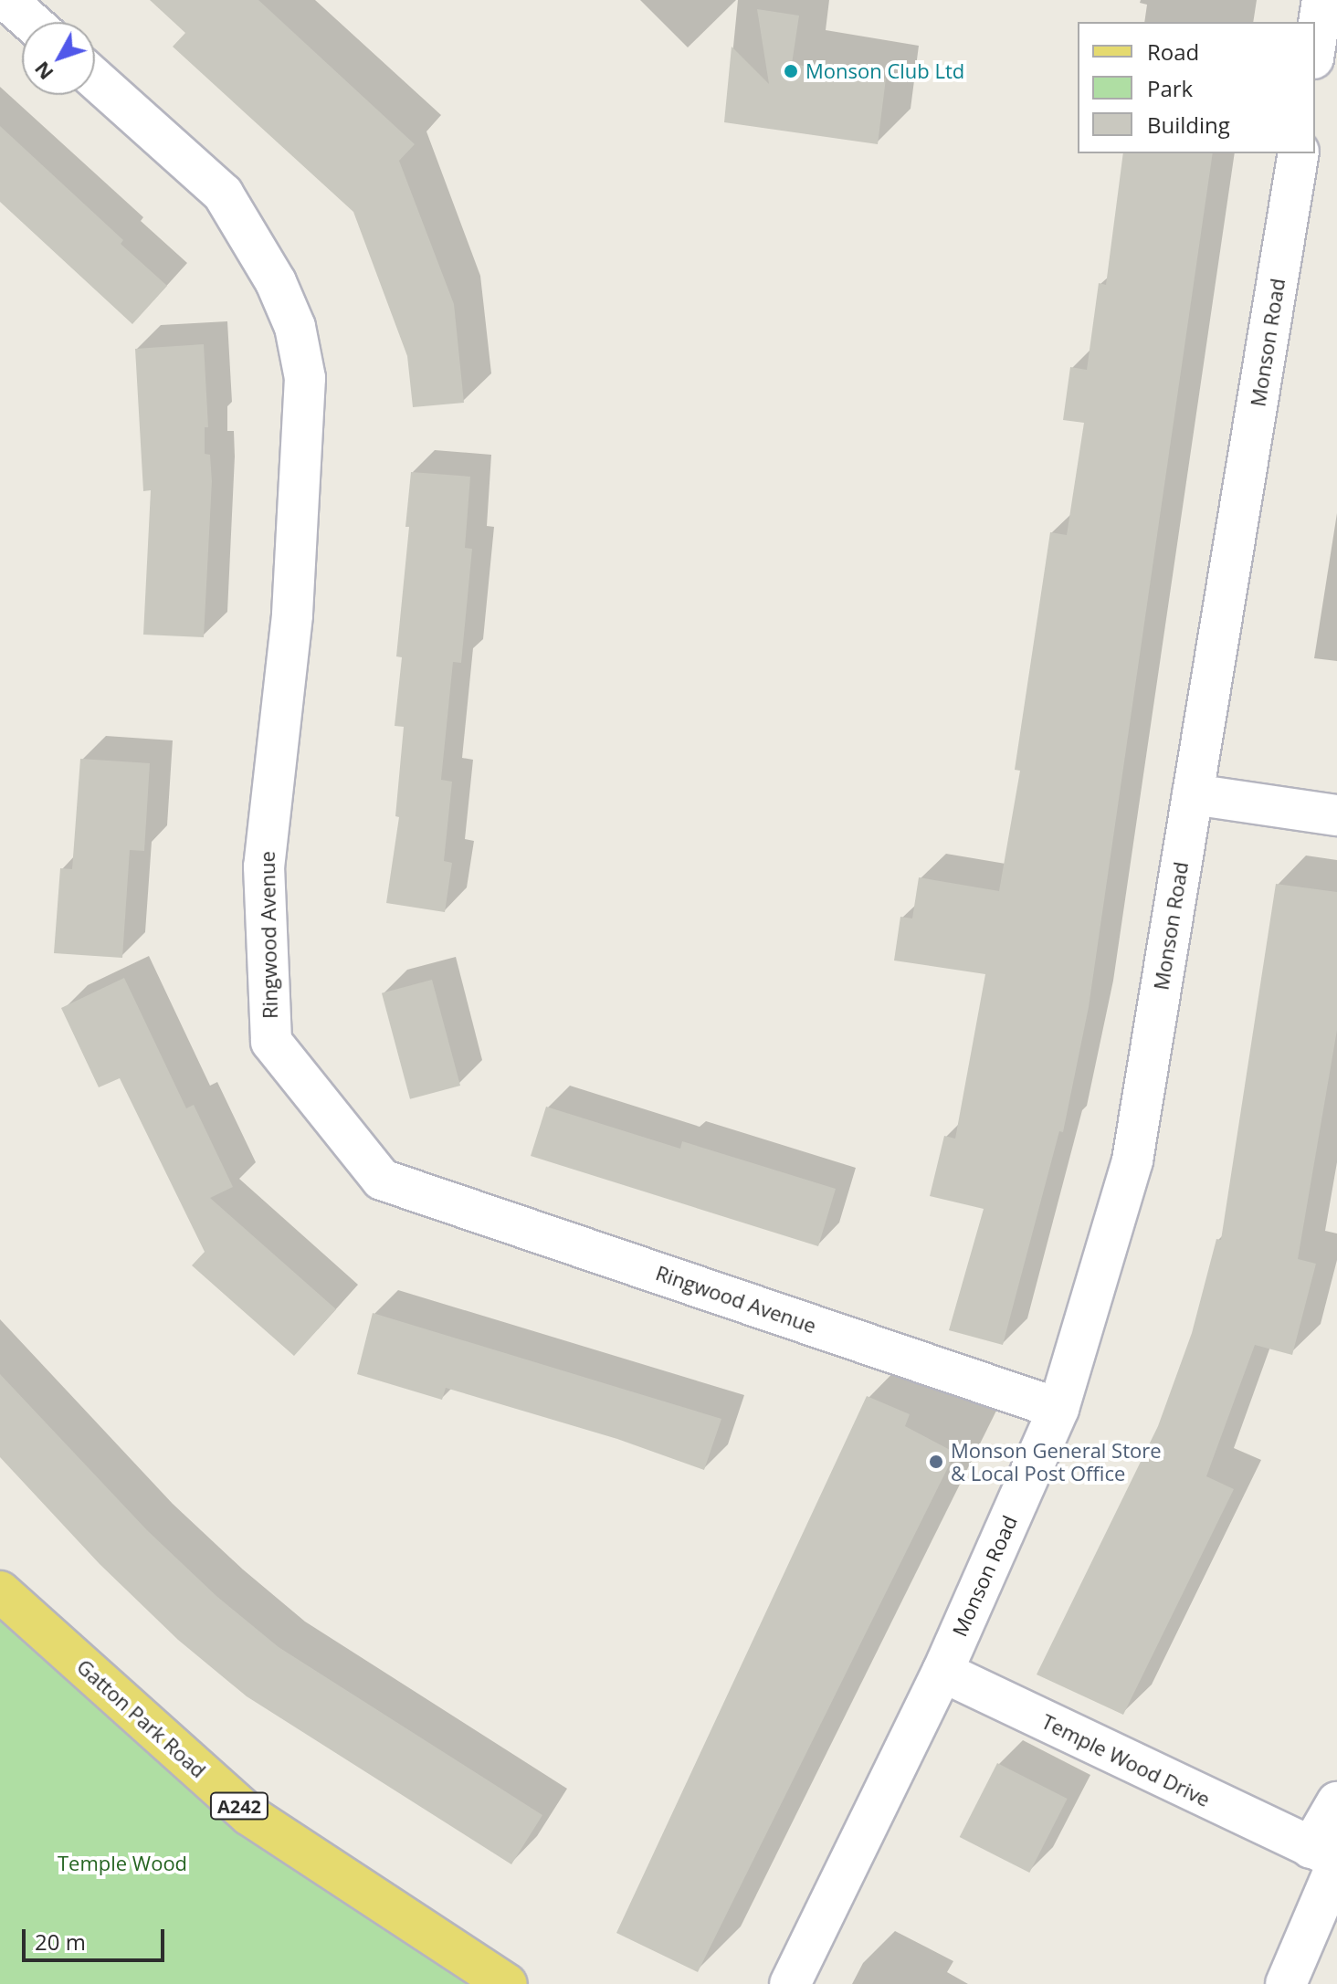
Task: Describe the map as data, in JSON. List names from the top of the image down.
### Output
{
  "streets": {
    "main road": ["Gatton Park Road", "A242"],
    "street": ["Monson Road", "Ringwood Avenue", "Temple Wood Drive"]
  },
  "crossings": [
    ["Monson Road", "Ringwood Avenue"],
    ["Monson Road", "Temple Wood Drive"]
  ],
  "parks": ["Temple Wood"],
  "places": ["Monson Club Ltd", "Monson General Store & Local Post Office"],
  "legend": ["Road", "Park", "Building"],
  "scale_bar": "20 m",
  "north": "bottom left"
}
